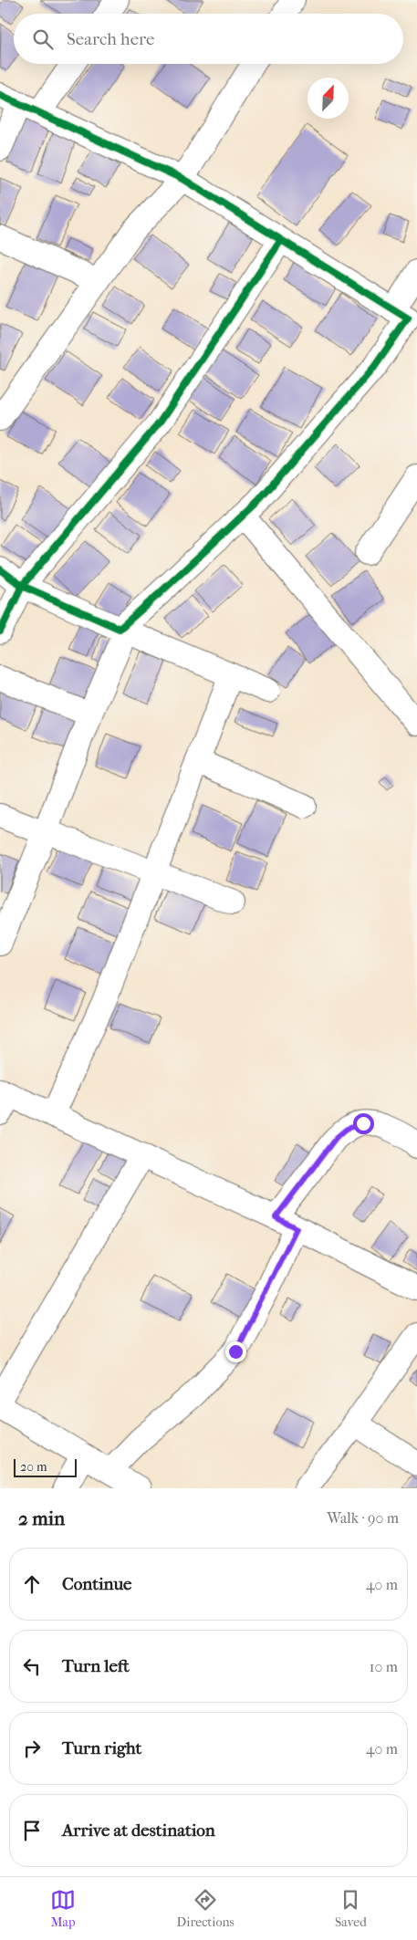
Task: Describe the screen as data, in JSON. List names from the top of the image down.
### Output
{
  "scale_bar": "20 m",
  "north": "top right",
  "page": {
    "search": "Search here",
    "scale": "20 m",
    "heading": ["2 min", "Walk · 90 m"],
    "list": [
      ["Continue", "40 m"],
      ["Turn left", "10 m"],
      ["Turn right", "40 m"],
      "Arrive at destination"
    ],
    "nav": ["Map", "Directions", "Saved"]
  }
}
